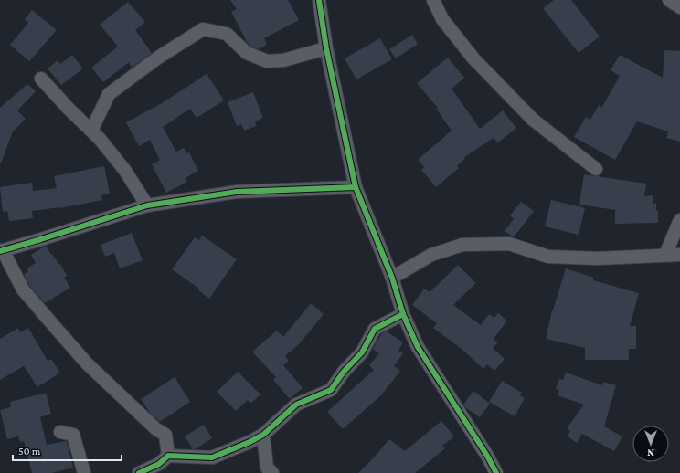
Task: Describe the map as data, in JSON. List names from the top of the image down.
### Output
{
  "scale_bar": "50 m",
  "north": "bottom"
}
